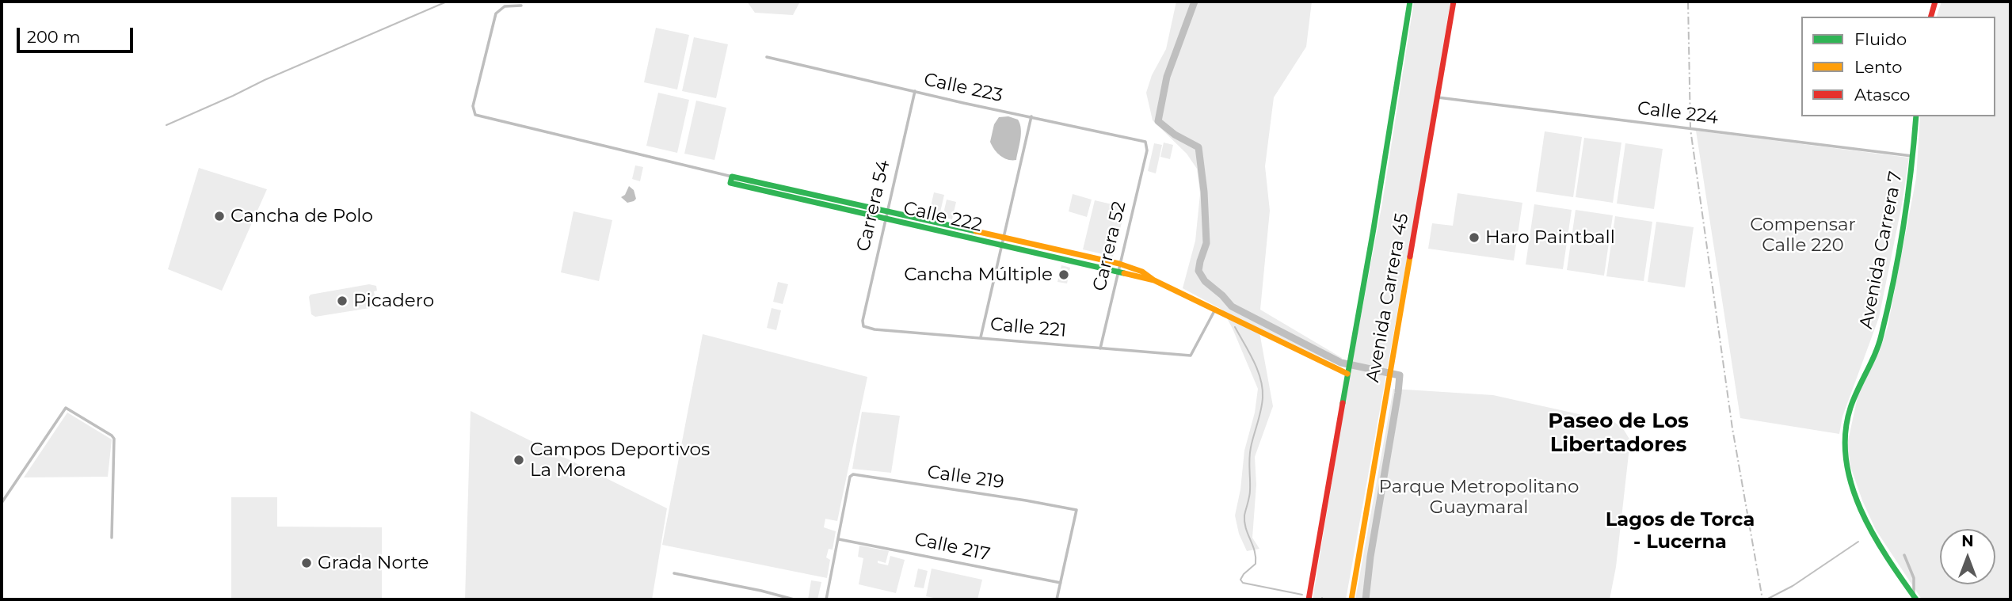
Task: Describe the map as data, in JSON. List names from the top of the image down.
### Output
{
  "streets": {
    "main road": ["Calle 222", "Avenida Carrera 7", "Avenida Carrera 45"],
    "street": [
      "Calle 223",
      "Calle 224",
      "Carrera 54",
      "Carrera 52",
      "Calle 221",
      "Calle 219",
      "Calle 217"
    ]
  },
  "crossings": [
    ["Calle 223", "Carrera 54"],
    ["Calle 223", "Carrera 52"],
    ["Calle 224", "Avenida Carrera 7"],
    ["Calle 224", "Avenida Carrera 45"],
    ["Carrera 54", "Calle 222"],
    ["Carrera 54", "Calle 221"],
    ["Calle 222", "Carrera 52"],
    ["Calle 222", "Avenida Carrera 45"],
    ["Calle 222", "Calle 221"],
    ["Carrera 52", "Calle 221"],
    ["Calle 219", "Calle 217"]
  ],
  "districts": ["Paseo de Los Libertadores", "Lagos de Torca - Lucerna"],
  "parks": ["Compensar Calle 220", "Parque Metropolitano Guaymaral"],
  "places": [
    "Cancha de Polo",
    "Haro Paintball",
    "Cancha Múltiple",
    "Picadero",
    "Campos Deportivos La Morena",
    "Grada Norte"
  ],
  "legend": ["Fluido", "Lento", "Atasco"],
  "scale_bar": "200 m",
  "north": "top"
}
